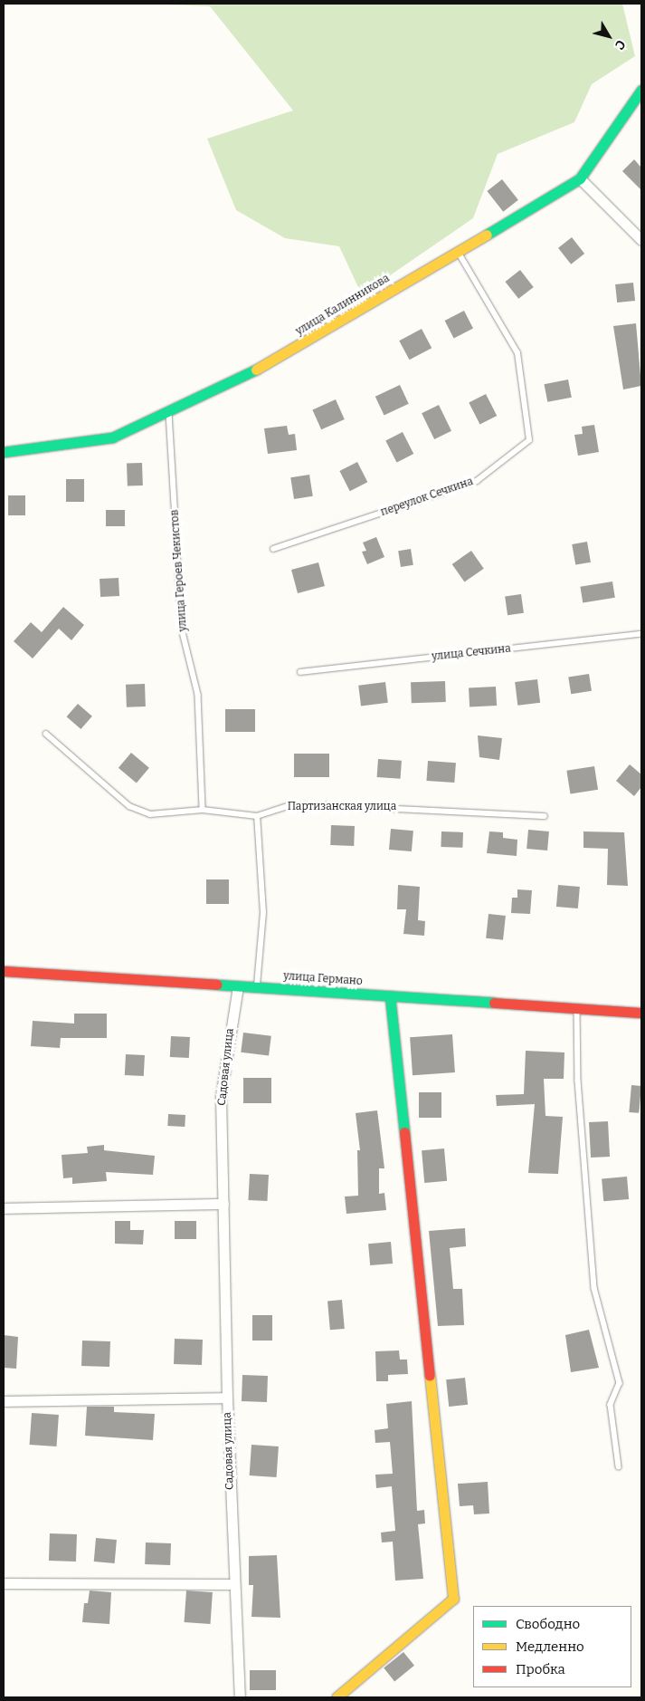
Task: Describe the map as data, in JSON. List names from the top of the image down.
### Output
{
  "streets": {
    "street": ["улица Калинникова", "улица Германо", "Садовая улица"],
    "lane": [
      "переулок Сечкина",
      "улица Героев Чекистов",
      "улица Сечкина",
      "Партизанская улица"
    ]
  },
  "crossings": [
    ["улица Калинникова", "переулок Сечкина"],
    ["улица Калинникова", "улица Героев Чекистов"],
    ["улица Германо", "Садовая улица"]
  ],
  "legend": ["Свободно", "Медленно", "Пробка"],
  "north": "bottom right"
}
